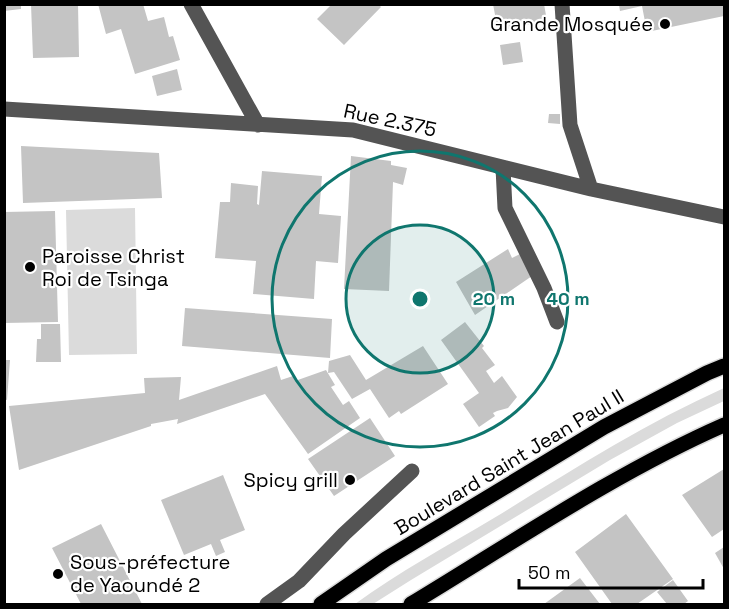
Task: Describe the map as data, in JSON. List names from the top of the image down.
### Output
{
  "streets": {
    "main road": ["Boulevard Saint Jean Paul II"],
    "street": ["Rue 2.375"]
  },
  "places": [
    "Grande Mosquée",
    "Paroisse Christ Roi de Tsinga",
    "Spicy grill",
    "Sous-préfecture de Yaoundé 2"
  ],
  "scale_bar": "50 m",
  "rings": ["20 m", "40 m"]
}
